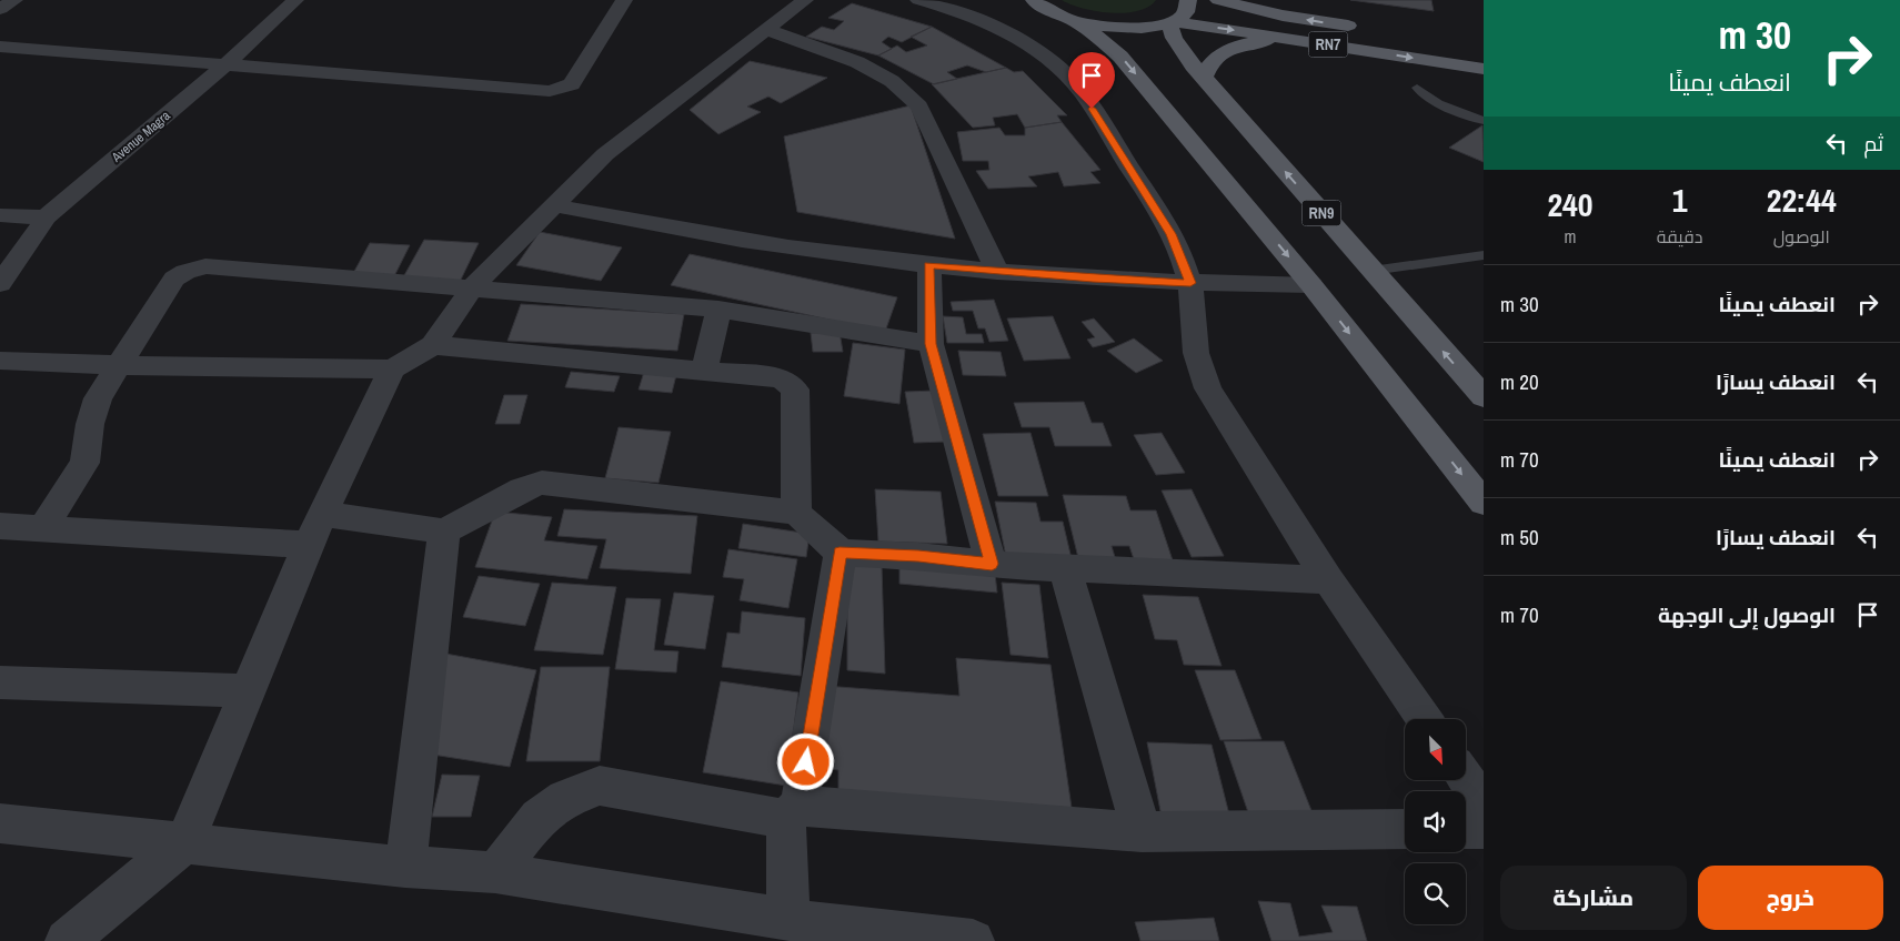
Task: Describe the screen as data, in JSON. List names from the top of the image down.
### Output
{
  "streets": {
    "main road": ["RN7", "RN9"],
    "street": ["Avenue Magra"]
  },
  "crossings": [
    ["RN7", "RN9"]
  ],
  "north": "bottom right",
  "page": {
    "turn": ["30 m", "انعطف يمينًا"],
    "then": "ثم",
    "eta": [
      "22:44",
      "الوصول",
      "1",
      "دقيقة",
      "240",
      "m"
    ],
    "list": [
      {
        "name": "انعطف يمينًا",
        "value": "30 m"
      },
      {
        "name": "انعطف يسارًا",
        "value": "20 m"
      },
      {
        "name": "انعطف يمينًا",
        "value": "70 m"
      },
      {
        "name": "انعطف يسارًا",
        "value": "50 m"
      },
      {
        "name": "الوصول إلى الوجهة",
        "value": "70 m"
      }
    ],
    "buttons": ["خروج", "مشاركة"]
  }
}
